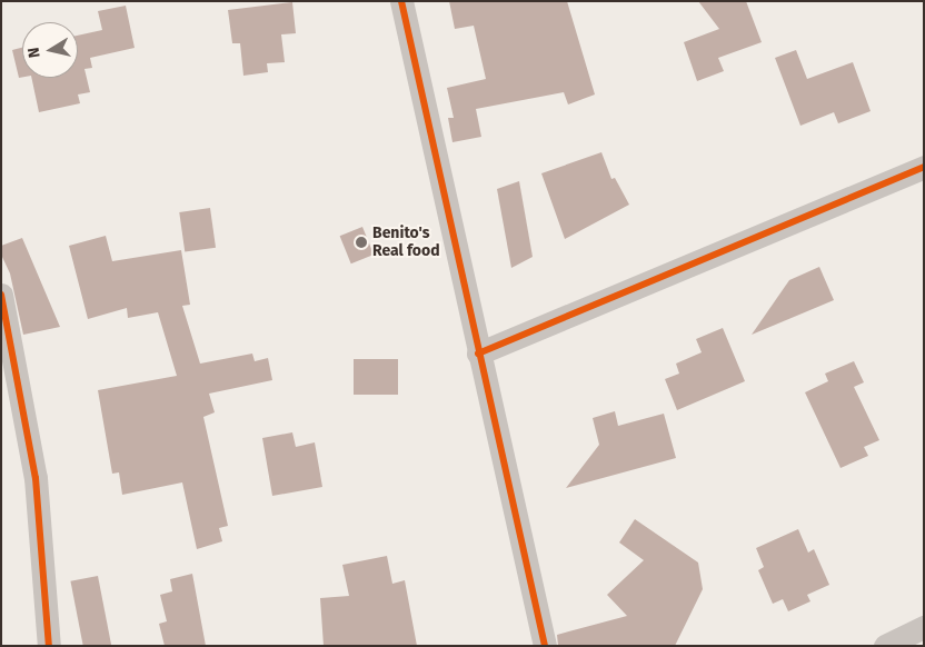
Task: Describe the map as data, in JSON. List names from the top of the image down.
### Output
{
  "places": ["Benito's Real food"],
  "north": "left"
}
